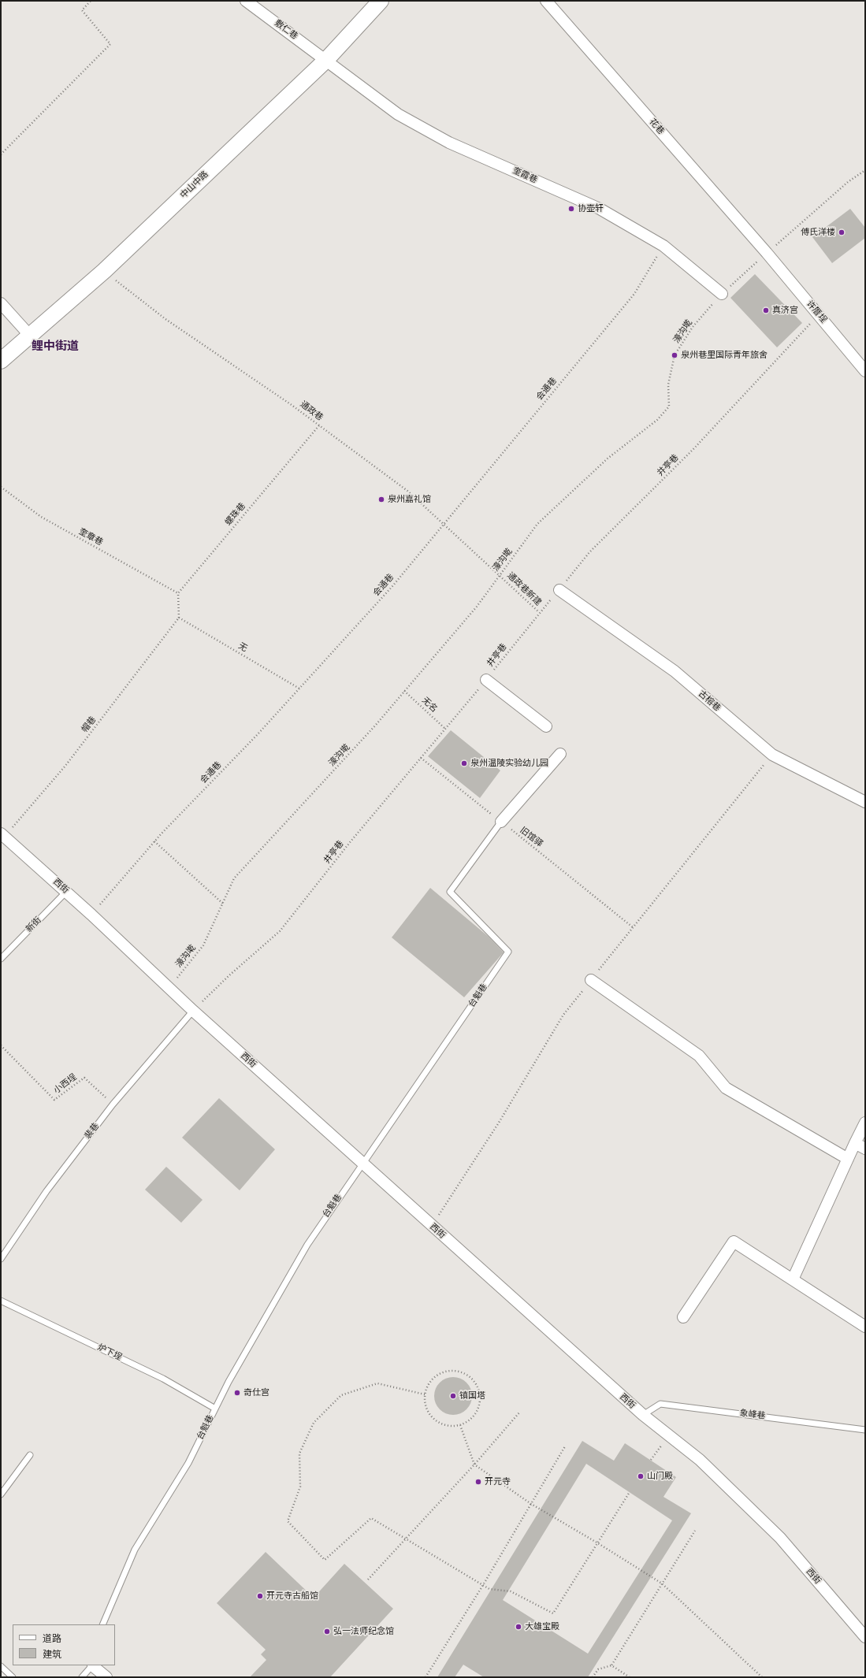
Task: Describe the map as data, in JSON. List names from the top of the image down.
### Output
{
  "streets": {
    "street": [
      "敷仁巷",
      "花巷",
      "奎霞巷",
      "中山中路",
      "许厝埕",
      "古榕巷",
      "西街"
    ],
    "lane": [
      "新街",
      "台魁巷",
      "裴巷",
      "炉下埕",
      "象峰巷"
    ],
    "path": [
      "濠沟墘",
      "会通巷",
      "通政巷",
      "井亭巷",
      "螺珠巷",
      "奎章巷",
      "通政巷新建",
      "无",
      "无名",
      "帽巷",
      "旧馆驿",
      "小西埕"
    ]
  },
  "crossings": [
    ["敷仁巷", "奎霞巷"],
    ["敷仁巷", "中山中路"],
    ["花巷", "许厝埕"],
    ["花巷", "濠沟墘"],
    ["奎霞巷", "中山中路"],
    ["奎霞巷", "濠沟墘"],
    ["奎霞巷", "会通巷"],
    ["中山中路", "通政巷"],
    ["许厝埕", "濠沟墘"],
    ["许厝埕", "井亭巷"],
    ["濠沟墘", "通政巷"],
    ["濠沟墘", "通政巷新建"],
    ["濠沟墘", "无名"],
    ["濠沟墘", "西街"],
    ["会通巷", "通政巷"],
    ["会通巷", "无"],
    ["会通巷", "西街"],
    ["通政巷", "螺珠巷"],
    ["通政巷", "通政巷新建"],
    ["井亭巷", "通政巷新建"],
    ["井亭巷", "古榕巷"],
    ["井亭巷", "无名"],
    ["井亭巷", "旧馆驿"],
    ["井亭巷", "西街"],
    ["井亭巷", "裴巷"],
    ["螺珠巷", "奎章巷"],
    ["无", "帽巷"],
    ["帽巷", "西街"],
    ["旧馆驿", "台魁巷"],
    ["西街", "新街"],
    ["西街", "台魁巷"],
    ["西街", "裴巷"],
    ["西街", "象峰巷"],
    ["台魁巷", "炉下埕"],
    ["小西埕", "裴巷"]
  ],
  "districts": ["鲤中街道"],
  "places": [
    "协壶轩",
    "傅氏洋楼",
    "真济宫",
    "泉州巷里国际青年旅舍",
    "泉州嘉礼馆",
    "泉州温陵实验幼儿园",
    "奇仕宫",
    "镇国塔",
    "山门殿",
    "开元寺",
    "开元寺古船馆",
    "大雄宝殿",
    "弘一法师纪念馆"
  ],
  "legend": ["道路", "建筑"]
}
